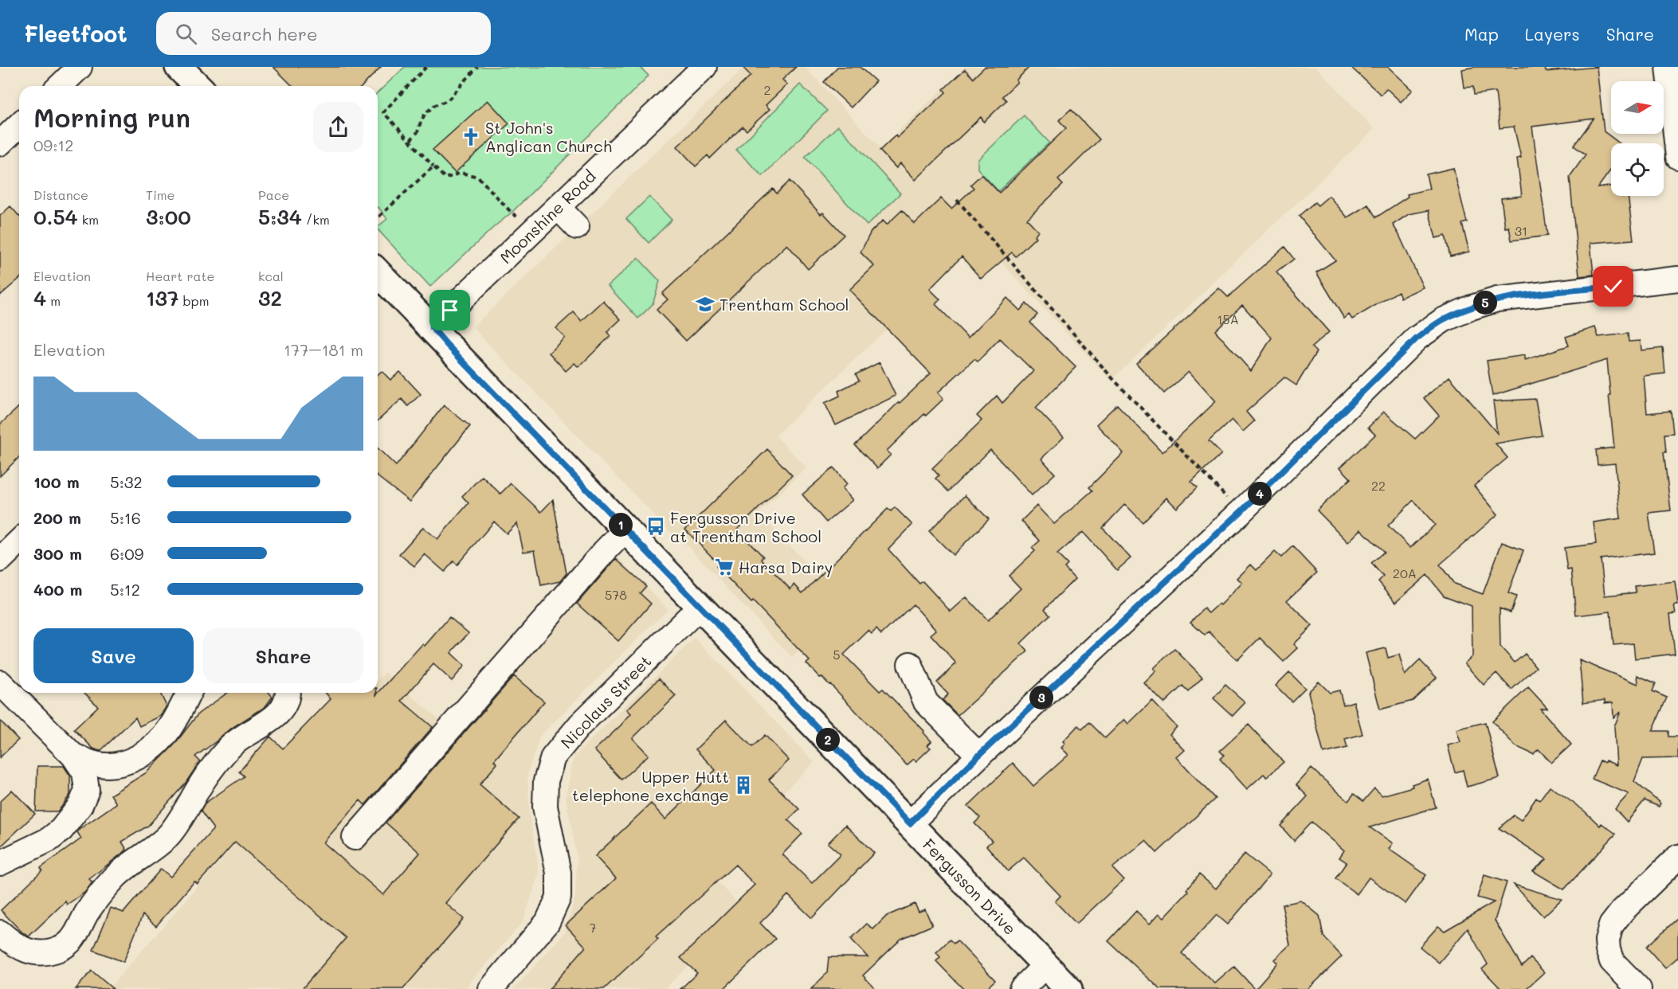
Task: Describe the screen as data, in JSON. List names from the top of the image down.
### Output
{
  "streets": {
    "main road": ["Fergusson Drive"],
    "street": ["Moonshine Road", "Nicolaus Street"]
  },
  "crossings": [
    ["Moonshine Road", "Fergusson Drive"],
    ["Nicolaus Street", "Fergusson Drive"]
  ],
  "places": {
    "church": ["St John's Anglican Church"],
    "school or university": ["Trentham School"],
    "bus stop": ["Fergusson Drive at Trentham School"],
    "supermarket": ["Harsa Dairy"],
    "building": ["Upper Hutt telephone exchange"]
  },
  "house_numbers": [
    "2",
    "31",
    "15A",
    "22",
    "20A",
    "578",
    "5",
    "7"
  ],
  "north": "right",
  "page": {
    "header": "Fleetfoot",
    "search": "Search here",
    "nav": ["Map", "Layers", "Share"],
    "heading": ["Morning run", "09:12"],
    "stats": [
      ["Distance", "0.54 km"],
      ["Time", "3:00"],
      ["Pace", "5:34 /km"],
      ["Elevation", "4 m"],
      ["Heart rate", "137 bpm"],
      ["kcal", "32"]
    ],
    "pins": [
      "5",
      "4",
      "1",
      "3",
      "2"
    ],
    "chart": ["Elevation", "177–181 m"],
    "list": [
      {
        "name": "100 m",
        "note": "5:32"
      },
      {
        "name": "200 m",
        "note": "5:16"
      },
      {
        "name": "300 m",
        "note": "6:09"
      },
      {
        "name": "400 m",
        "note": "5:12"
      }
    ],
    "buttons": ["Save", "Share"]
  }
}
